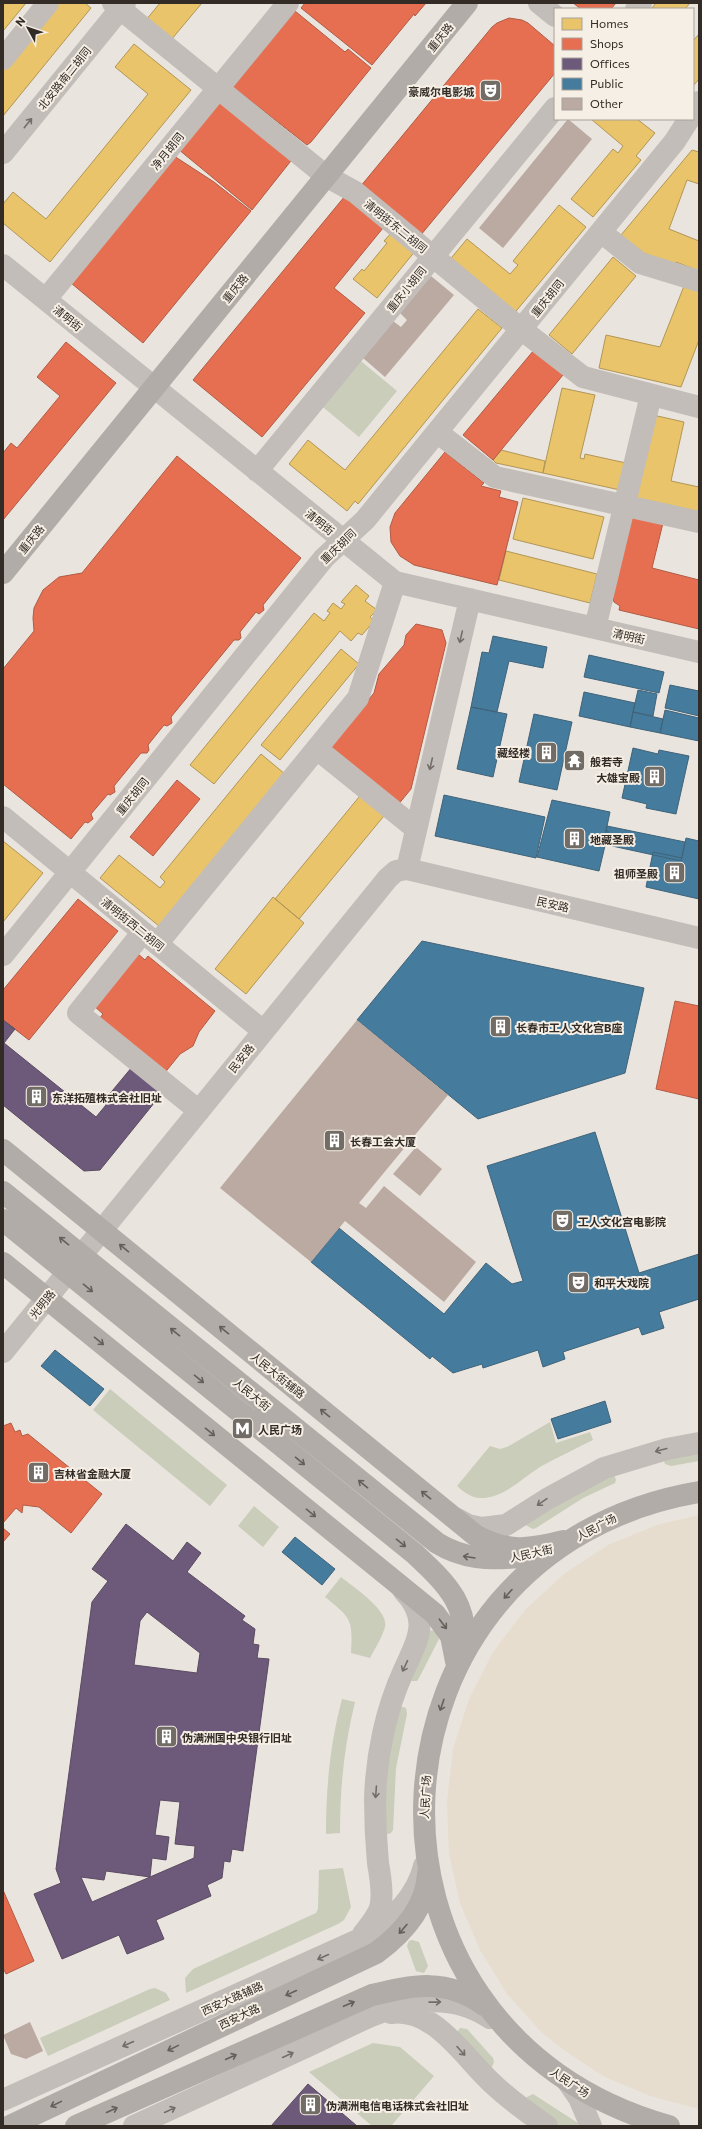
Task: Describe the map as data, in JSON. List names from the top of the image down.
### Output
{
  "streets": {
    "main road": [
      "重庆路",
      "人民大街辅路",
      "人民大街",
      "人民广场",
      "西安大路"
    ],
    "street": [
      "北安路南二胡同",
      "净月胡同",
      "清明街东二胡同",
      "重庆小胡同",
      "重庆胡同",
      "清明街",
      "民安路",
      "清明街西二胡同",
      "光明路",
      "西安大路辅路"
    ]
  },
  "crossings": [
    ["重庆路", "清明街东二胡同"],
    ["重庆路", "清明街"],
    ["北安路南二胡同", "清明街东二胡同"],
    ["净月胡同", "清明街东二胡同"],
    ["净月胡同", "清明街"],
    ["清明街东二胡同", "重庆小胡同"],
    ["清明街东二胡同", "重庆胡同"],
    ["重庆小胡同", "清明街"],
    ["重庆胡同", "清明街"],
    ["重庆胡同", "清明街西二胡同"],
    ["民安路", "清明街西二胡同"],
    ["民安路", "光明路"],
    ["民安路", "人民大街辅路"],
    ["民安路", "人民大街"],
    ["光明路", "人民大街"],
    ["人民大街辅路", "人民大街"],
    ["人民大街辅路", "人民广场"],
    ["人民大街", "人民广场"],
    ["人民广场", "西安大路辅路"],
    ["人民广场", "西安大路"],
    ["西安大路辅路", "西安大路"]
  ],
  "one_way": ["人民广场"],
  "places": {
    "theatre": ["豪威尔电影城", "工人文化宫电影院", "和平大戏院"],
    "building": [
      "藏经楼",
      "大雄宝殿",
      "地藏圣殿",
      "祖师圣殿",
      "长春市工人文化宫B座",
      "东洋拓殖株式会社旧址",
      "长春工会大厦",
      "吉林省金融大厦",
      "伪满洲国中央银行旧址",
      "伪满洲电信电话株式会社旧址"
    ],
    "temple": ["般若寺"],
    "metro station": ["人民广场"]
  },
  "legend": [
    "Homes",
    "Shops",
    "Offices",
    "Public",
    "Other"
  ],
  "north": "top left"
}
